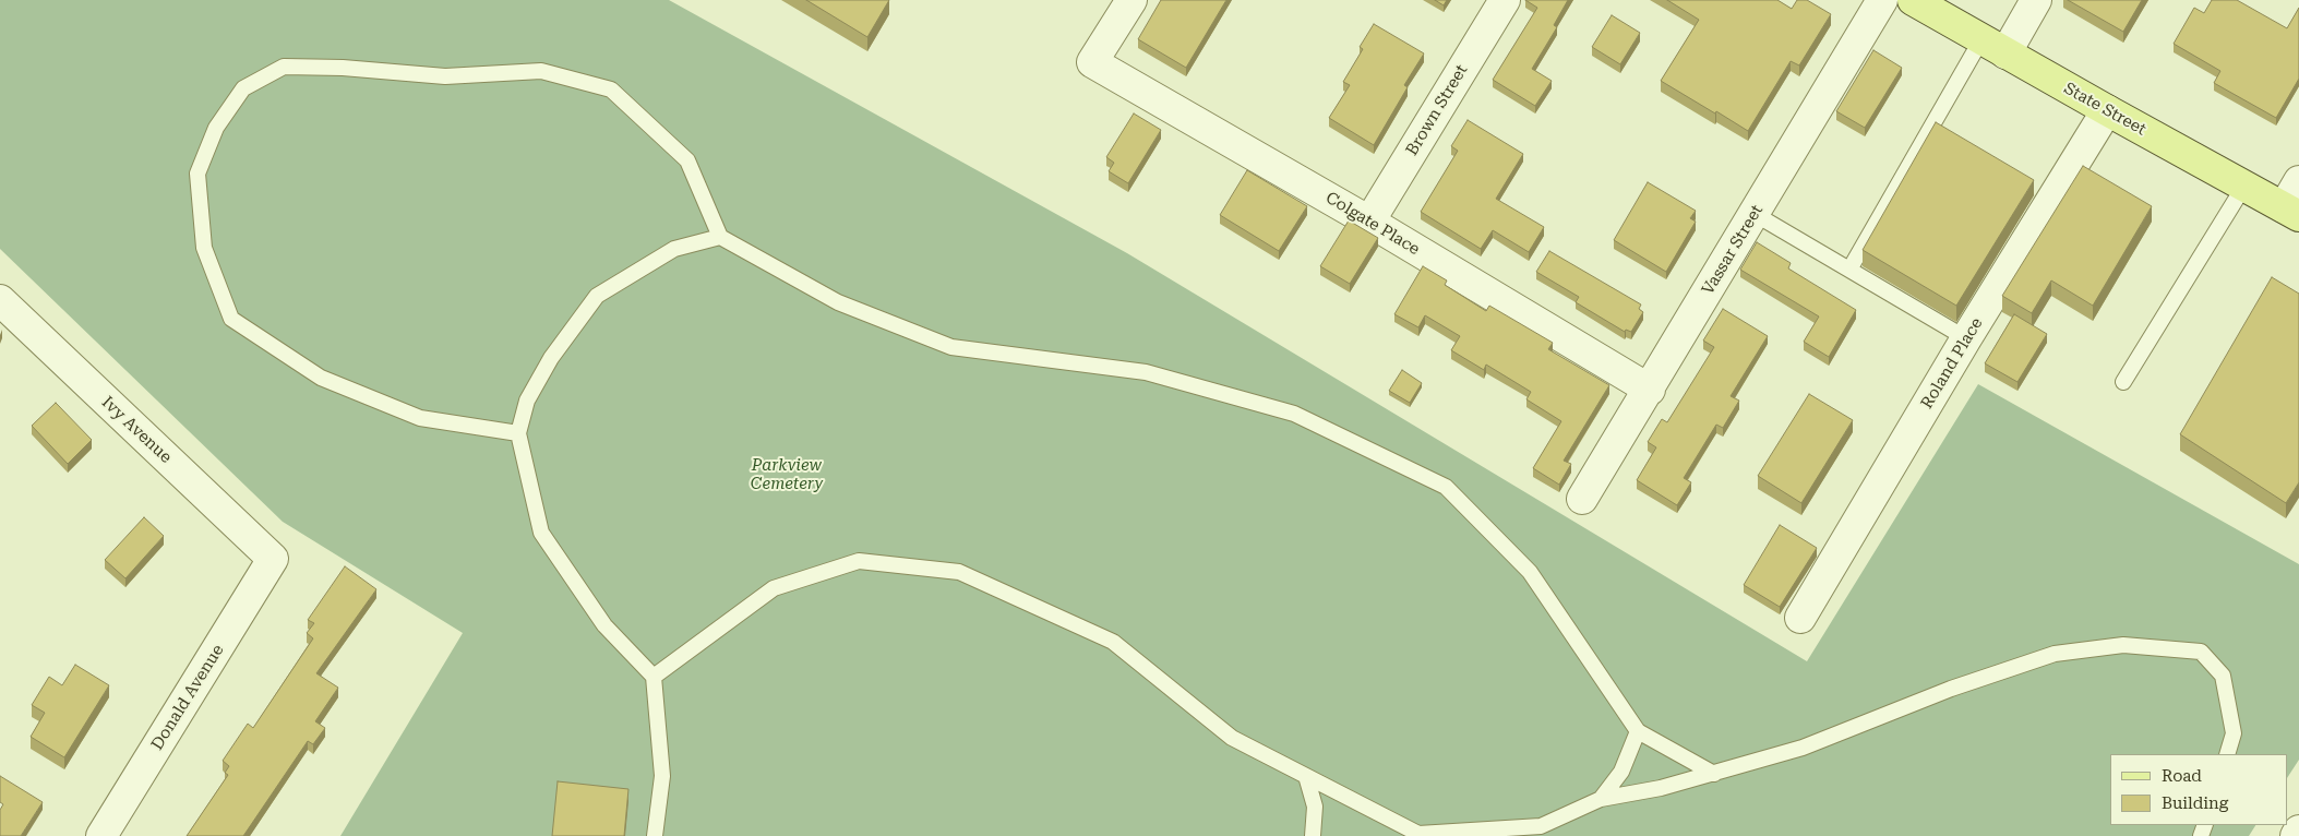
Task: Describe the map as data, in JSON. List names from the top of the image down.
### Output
{
  "streets": {
    "main road": ["State Street"],
    "street": [
      "Brown Street",
      "Colgate Place",
      "Vassar Street",
      "Roland Place",
      "Ivy Avenue",
      "Donald Avenue"
    ]
  },
  "crossings": [
    ["State Street", "Roland Place"],
    ["Brown Street", "Colgate Place"],
    ["Colgate Place", "Vassar Street"],
    ["Ivy Avenue", "Donald Avenue"]
  ],
  "parks": ["Parkview Cemetery"],
  "legend": ["Road", "Building"]
}
